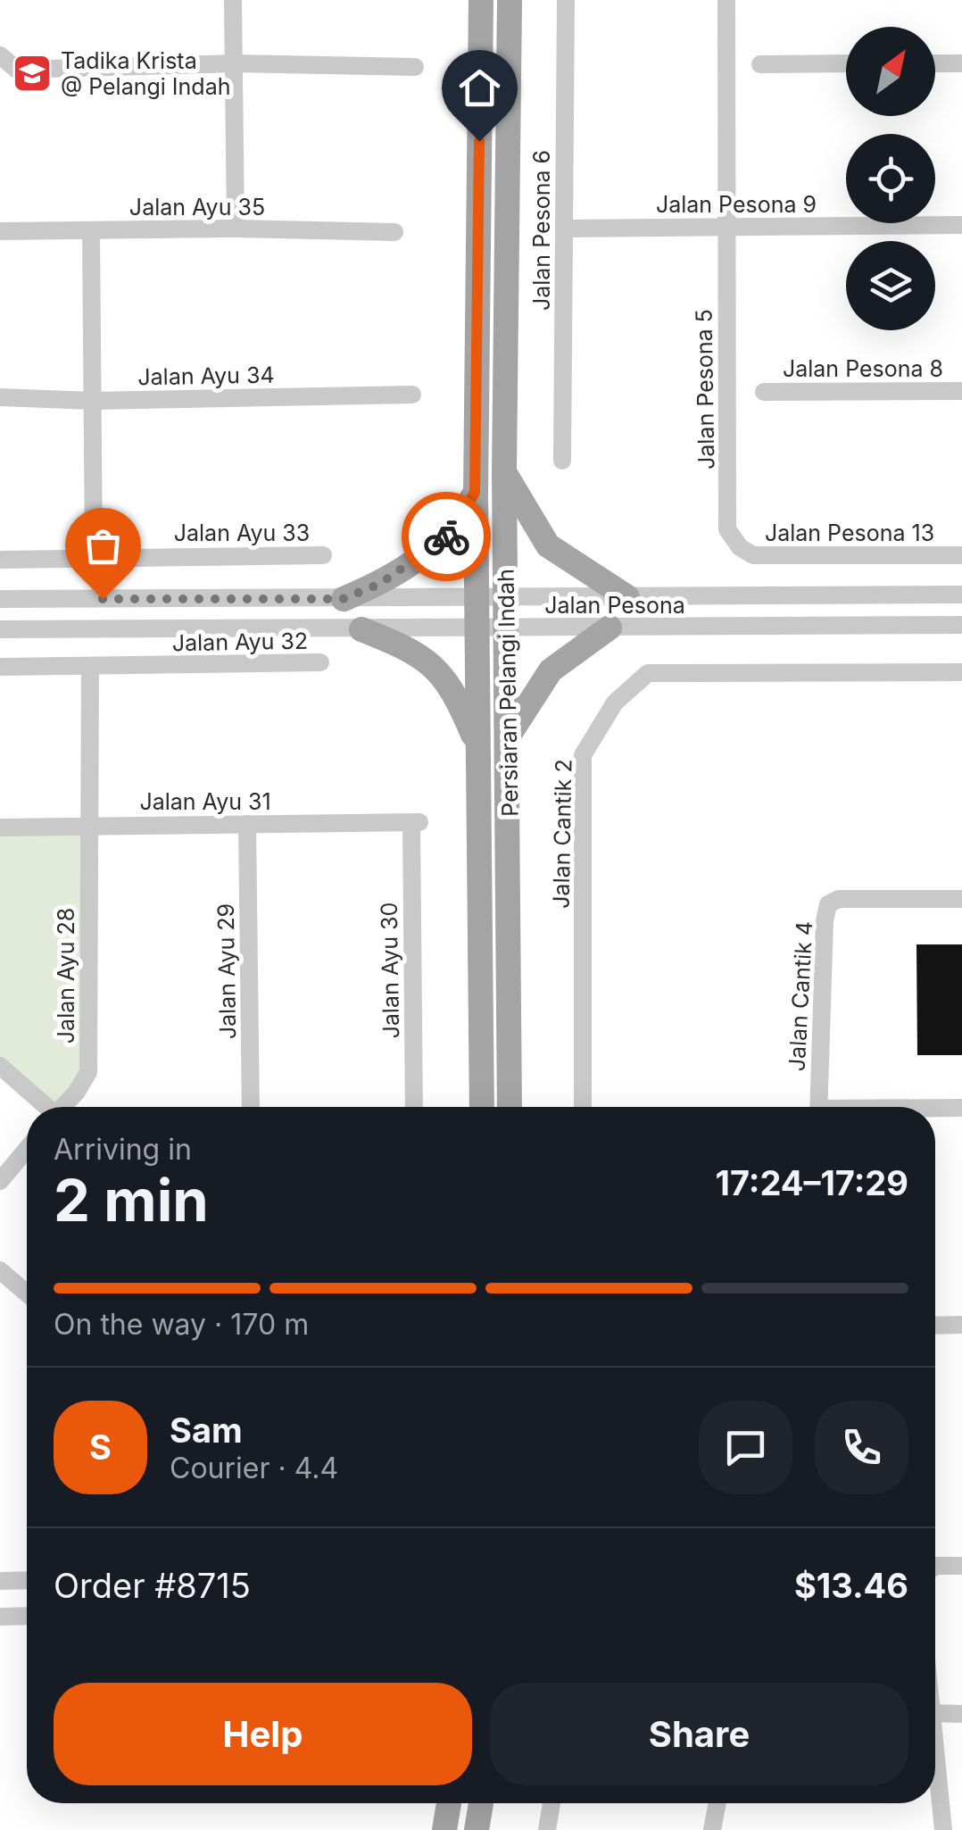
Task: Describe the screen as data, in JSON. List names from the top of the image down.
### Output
{
  "streets": {
    "main road": ["Persiaran Pelangi Indah"],
    "street": [
      "Jalan Pesona 9",
      "Jalan Ayu 35",
      "Jalan Pesona 6",
      "Jalan Pesona 8",
      "Jalan Ayu 34",
      "Jalan Pesona 5",
      "Jalan Ayu 33",
      "Jalan Pesona 13",
      "Jalan Pesona",
      "Jalan Ayu 32",
      "Jalan Ayu 31",
      "Jalan Cantik 2",
      "Jalan Ayu 30",
      "Jalan Ayu 29",
      "Jalan Ayu 28",
      "Jalan Cantik 4"
    ]
  },
  "crossings": [
    ["Jalan Pesona 9", "Jalan Pesona 6"],
    ["Jalan Pesona 9", "Jalan Pesona 5"],
    ["Jalan Pesona 5", "Jalan Pesona 13"],
    ["Jalan Pesona", "Persiaran Pelangi Indah"],
    ["Jalan Ayu 32", "Jalan Ayu 28"],
    ["Jalan Ayu 31", "Jalan Ayu 30"],
    ["Jalan Ayu 31", "Jalan Ayu 29"],
    ["Jalan Ayu 31", "Jalan Ayu 28"]
  ],
  "places": {
    "school or university": ["Tadika Krista @ Pelangi Indah"]
  },
  "north": "top right",
  "page": {
    "heading": ["2 min", "Arriving in", "17:24–17:29"],
    "panel": [
      "Sam",
      "Courier · 4.4",
      "Order #8715",
      "$13.46"
    ],
    "bar": "On the way · 170 m",
    "round": "S",
    "buttons": ["Help", "Share"]
  }
}
